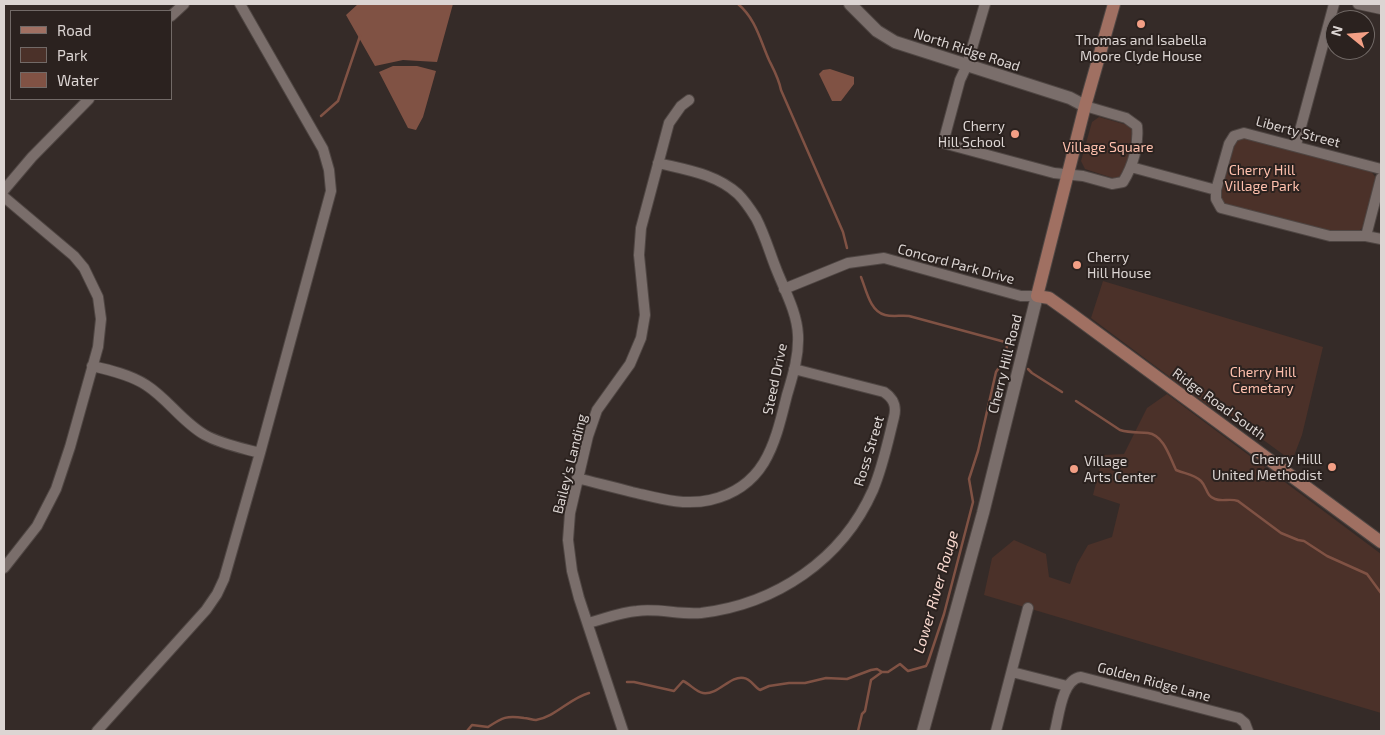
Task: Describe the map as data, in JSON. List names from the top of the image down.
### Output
{
  "streets": {
    "main road": ["Cherry Hill Road", "Ridge Road South"],
    "street": [
      "North Ridge Road",
      "Liberty Street",
      "Concord Park Drive",
      "Steed Drive",
      "Ross Street",
      "Bailey's Landing",
      "Golden Ridge Lane"
    ]
  },
  "crossings": [
    ["North Ridge Road", "Cherry Hill Road"],
    ["Concord Park Drive", "Cherry Hill Road"],
    ["Concord Park Drive", "Steed Drive"],
    ["Concord Park Drive", "Ridge Road South"],
    ["Cherry Hill Road", "Ridge Road South"],
    ["Steed Drive", "Ross Street"],
    ["Steed Drive", "Bailey's Landing"],
    ["Ross Street", "Bailey's Landing"]
  ],
  "water": ["Lower River Rouge"],
  "parks": ["Village Square", "Cherry Hill Village Park", "Cherry Hill Cemetary"],
  "places": [
    "Thomas and Isabella Moore Clyde House",
    "Cherry Hill School",
    "Cherry Hill House",
    "Cherry Hilll United Methodist",
    "Village Arts Center"
  ],
  "legend": ["Road", "Park", "Water"],
  "north": "left"
}
